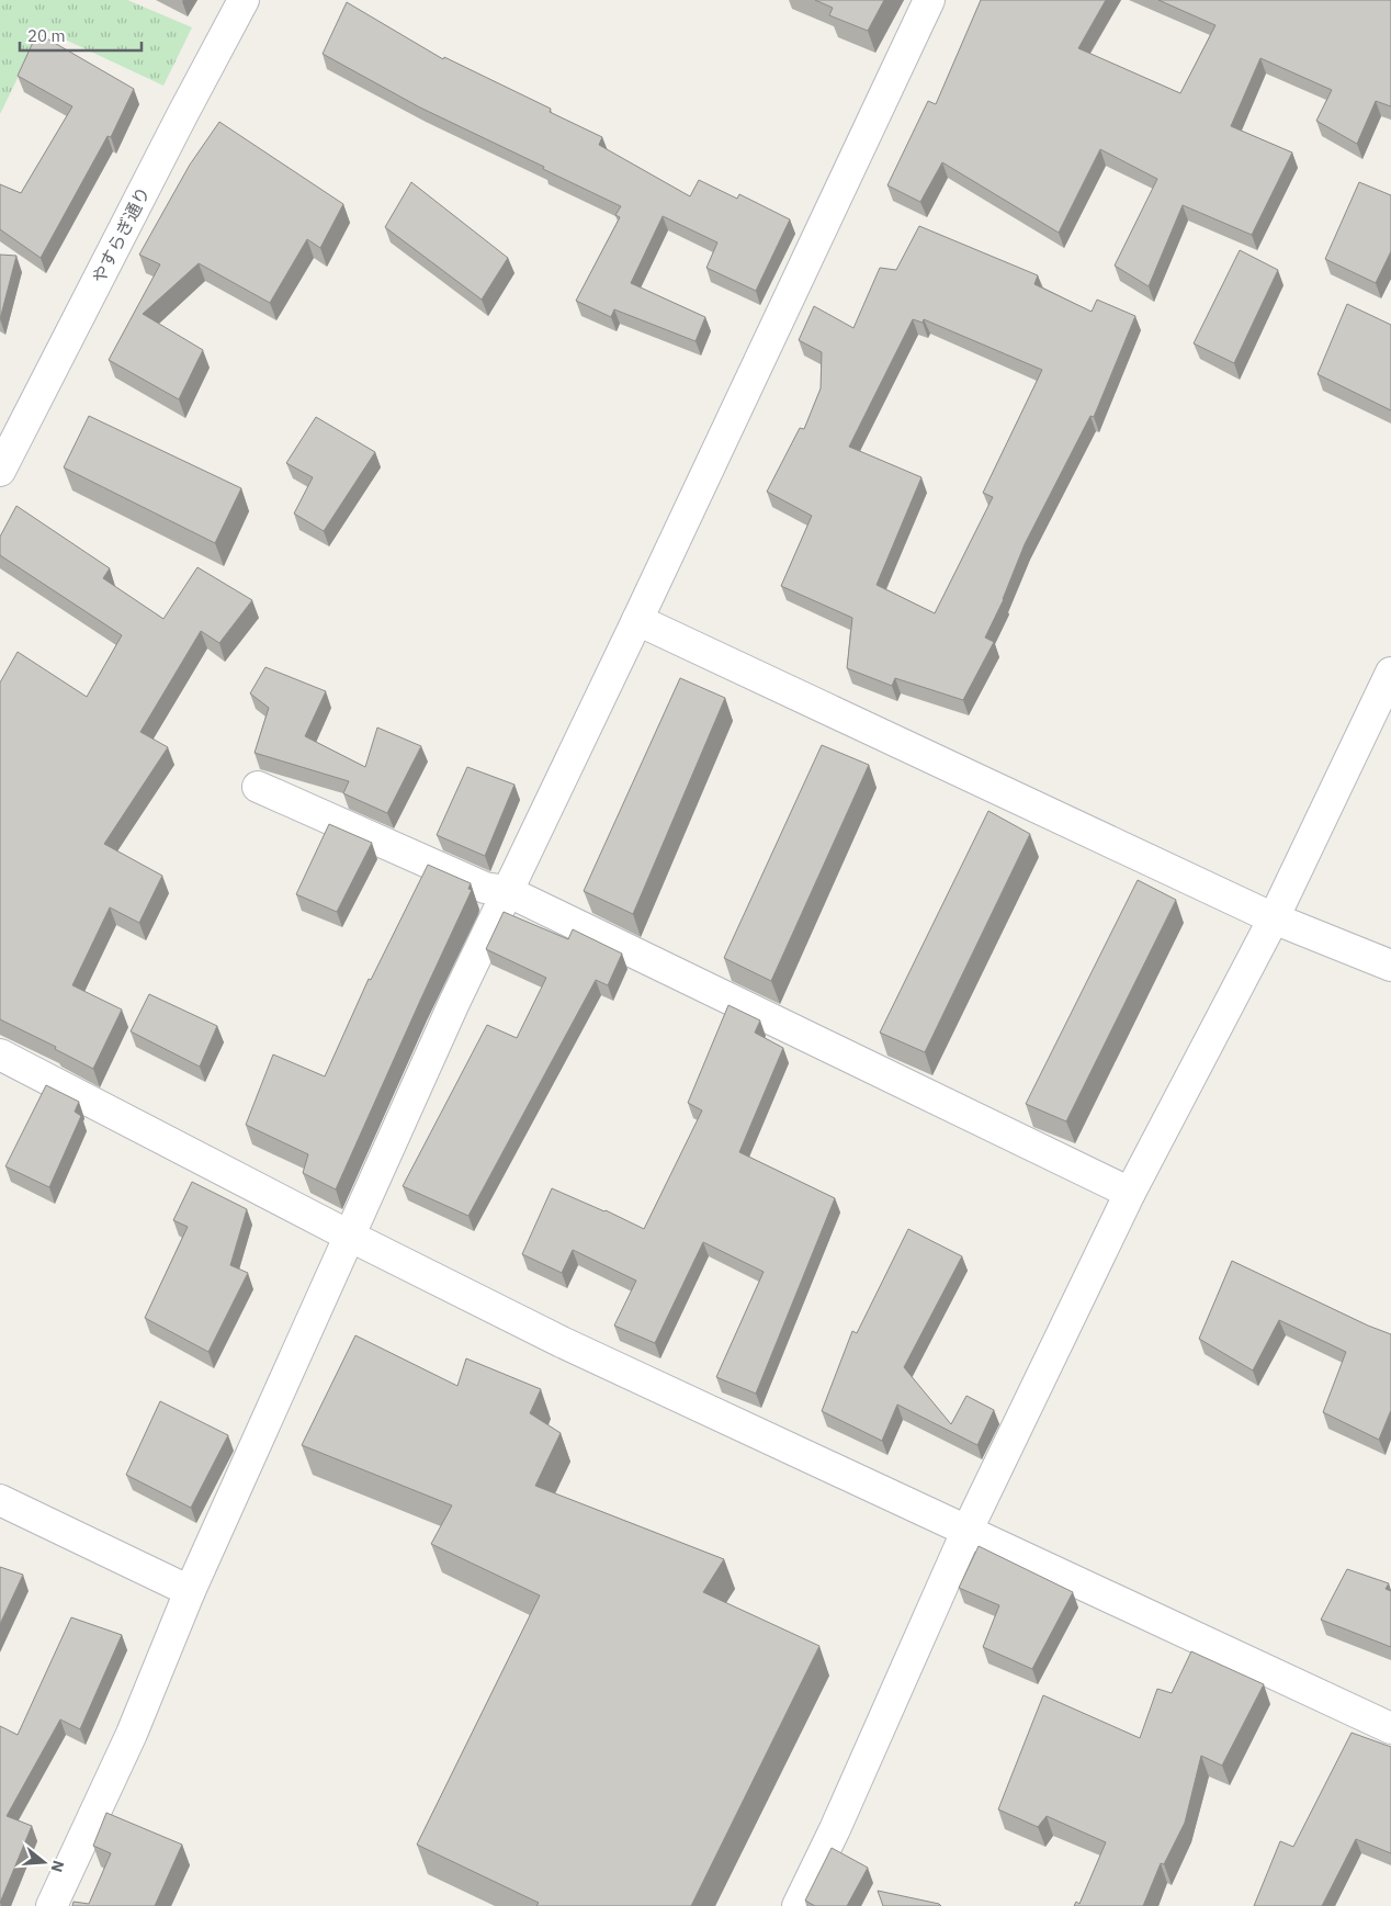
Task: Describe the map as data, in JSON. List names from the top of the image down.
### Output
{
  "streets": {
    "street": ["やすらぎ通り"]
  },
  "scale_bar": "20 m",
  "north": "right"
}
